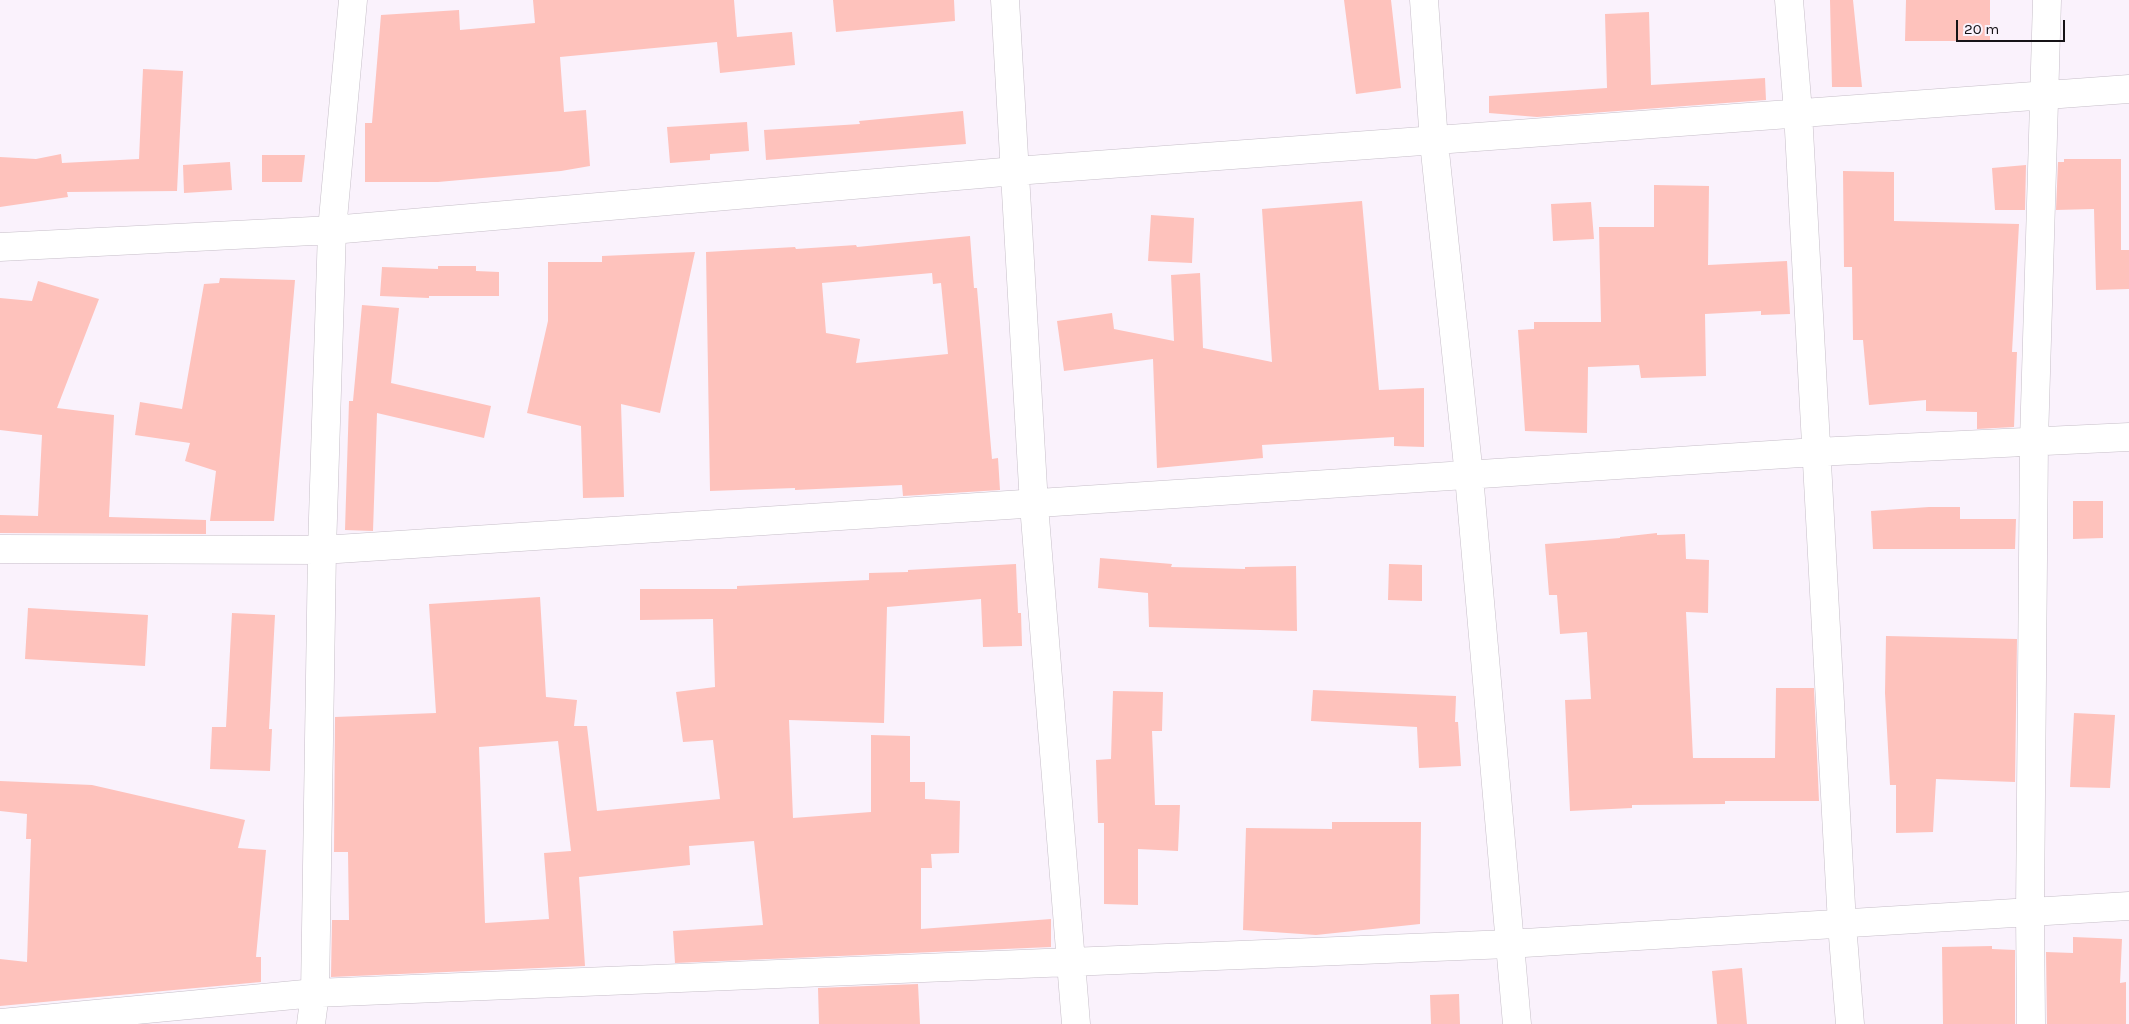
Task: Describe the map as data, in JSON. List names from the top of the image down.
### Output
{
  "scale_bar": "20 m"
}
